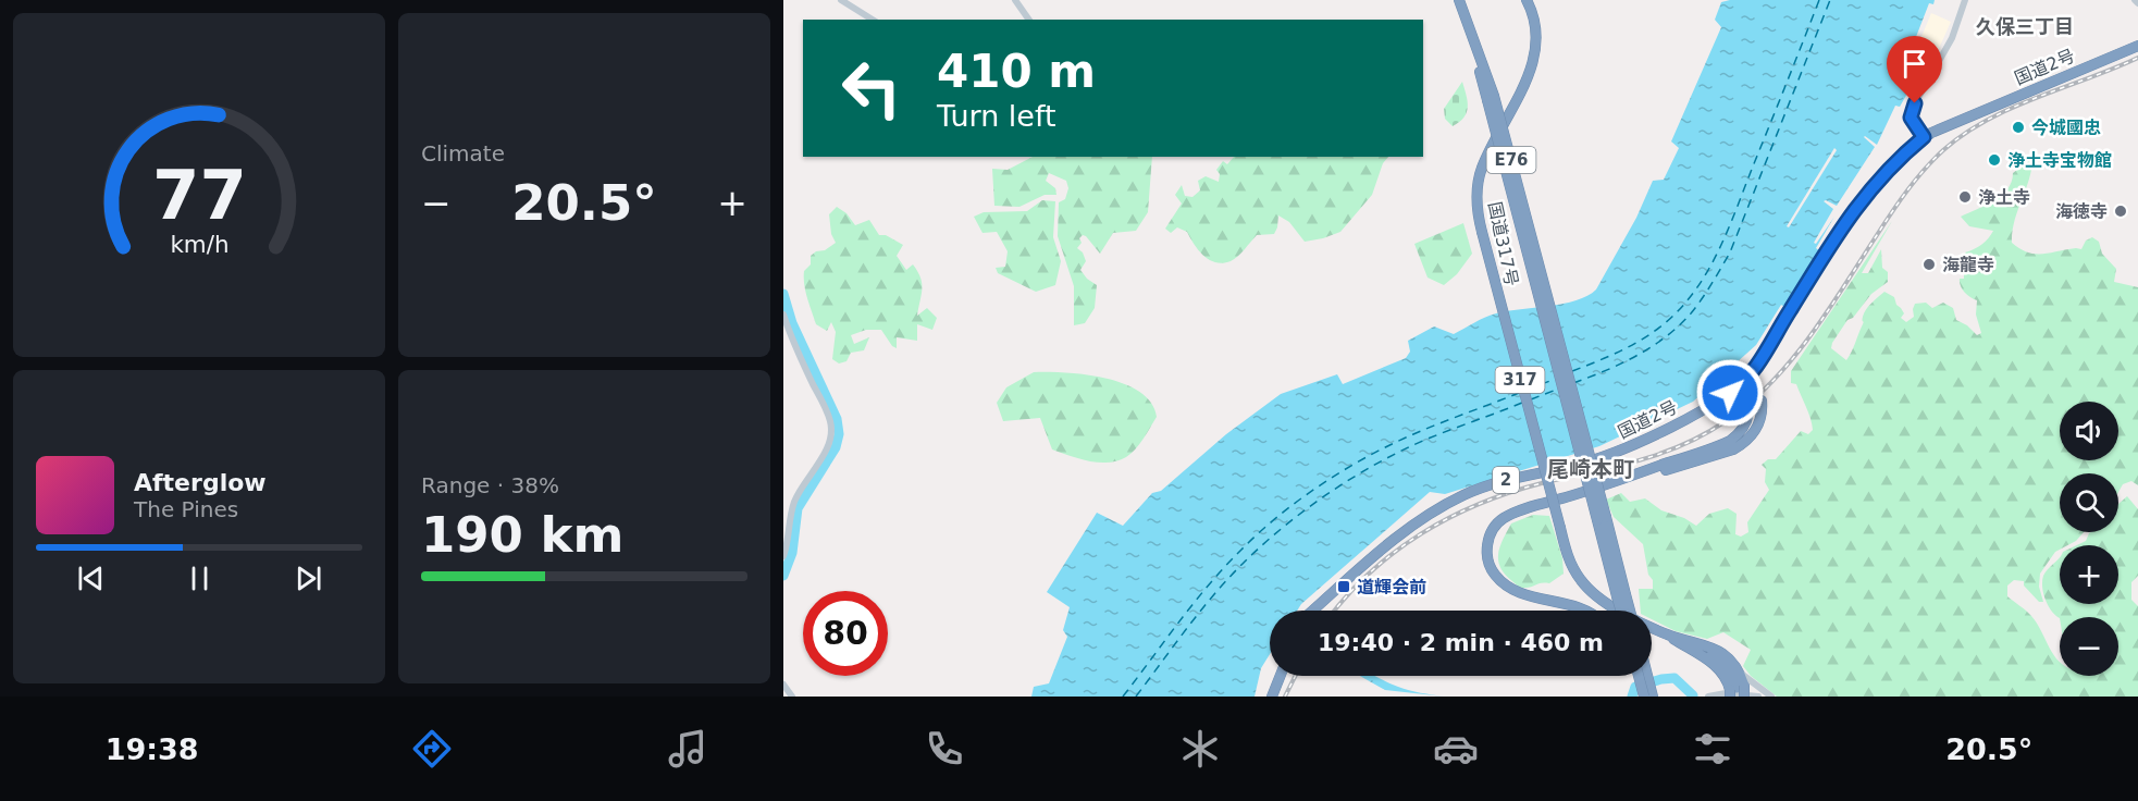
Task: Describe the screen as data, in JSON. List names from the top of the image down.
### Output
{
  "streets": {
    "highway": [
      "国道2号",
      "E76",
      "国道317号",
      "317",
      "2"
    ]
  },
  "districts": ["久保三丁目", "尾崎本町"],
  "places": {
    "other": [
      "今城國忠",
      "浄土寺宝物館",
      "浄土寺",
      "海徳寺",
      "海龍寺"
    ],
    "transit": ["道輝会前"]
  },
  "page": {
    "tile": [
      "Climate",
      ["Range · 38%", "190 km"]
    ],
    "turn": ["410 m", "Turn left"],
    "heat": ["−", "20.5°", "+"],
    "map_buttons": ["+", "−"],
    "song": ["Afterglow", "The Pines"],
    "limit": "80",
    "trip": "19:40 · 2 min · 460 m",
    "tabs": ["19:38", "20.5°"],
    "gauge": ["77", "km/h"]
  }
}
